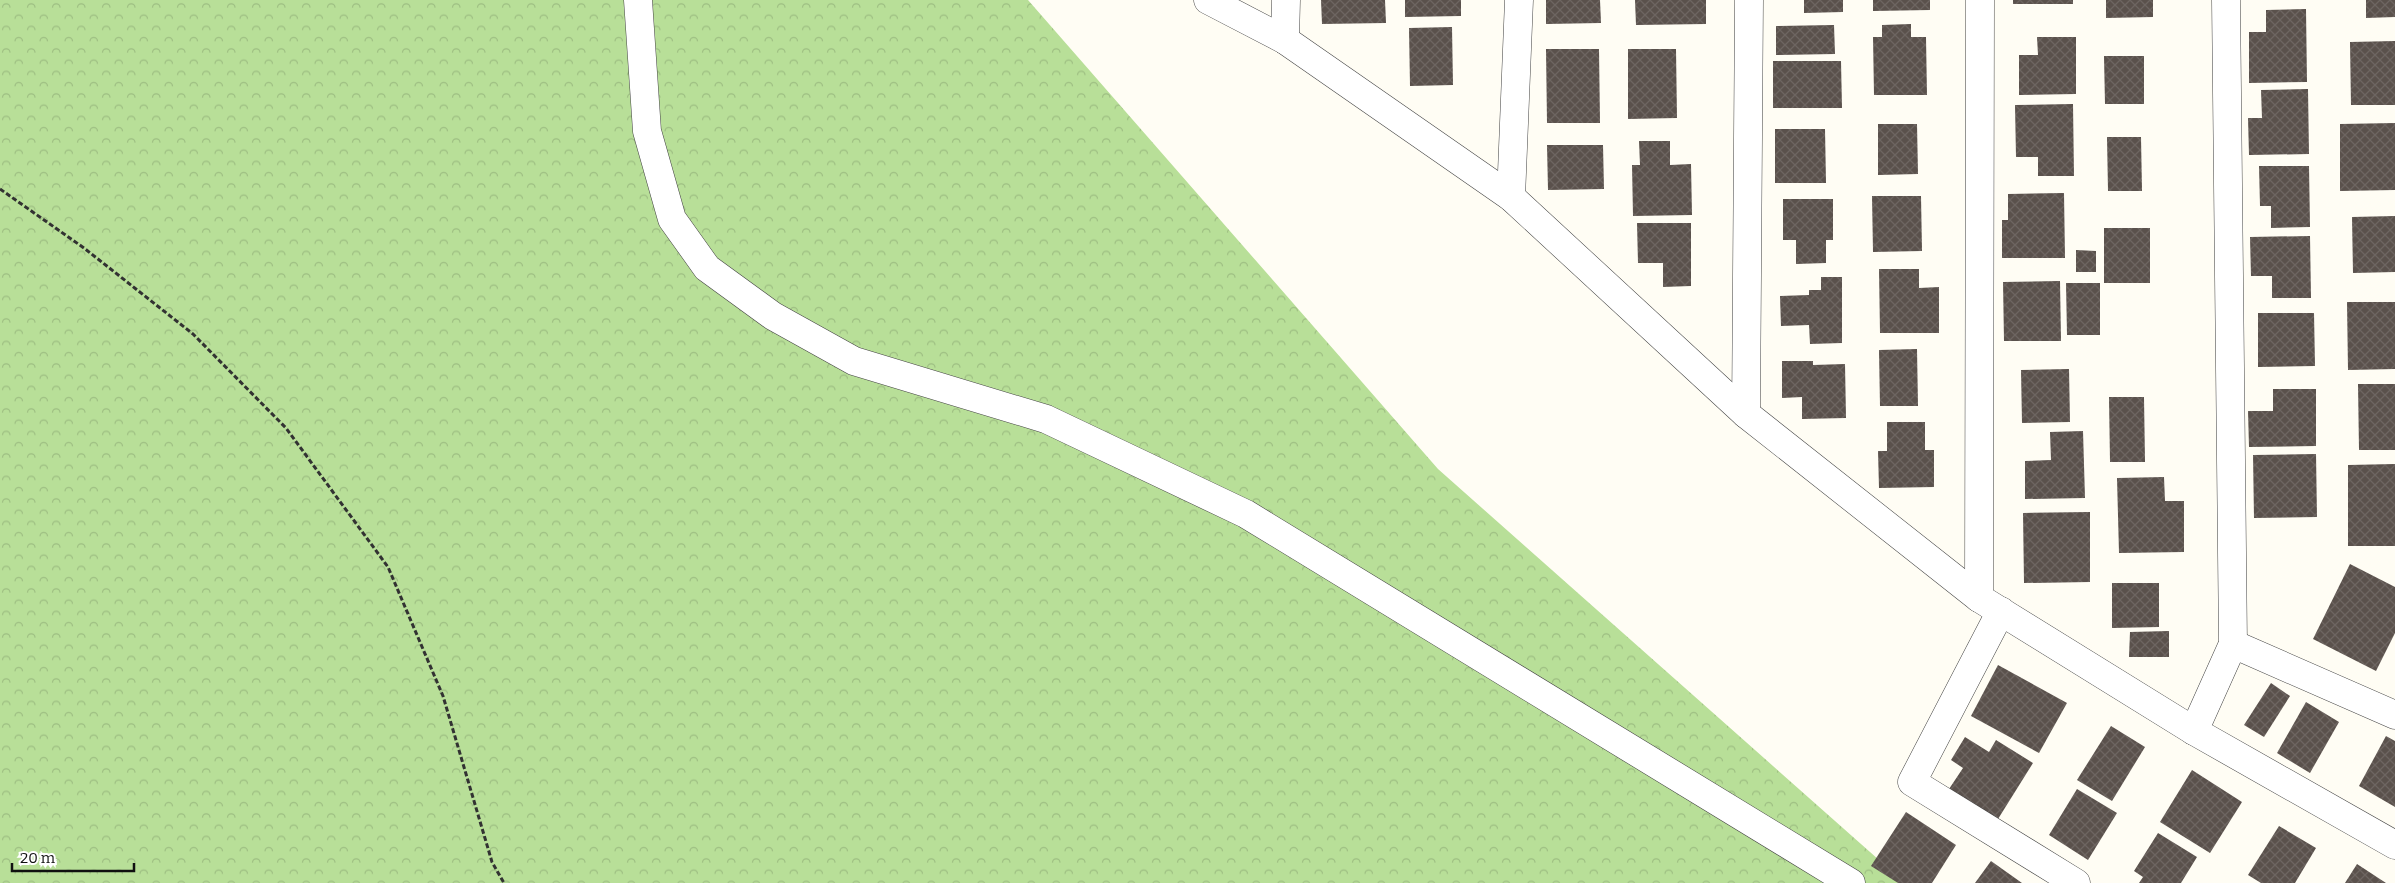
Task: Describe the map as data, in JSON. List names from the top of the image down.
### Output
{
  "scale_bar": "20 m"
}
